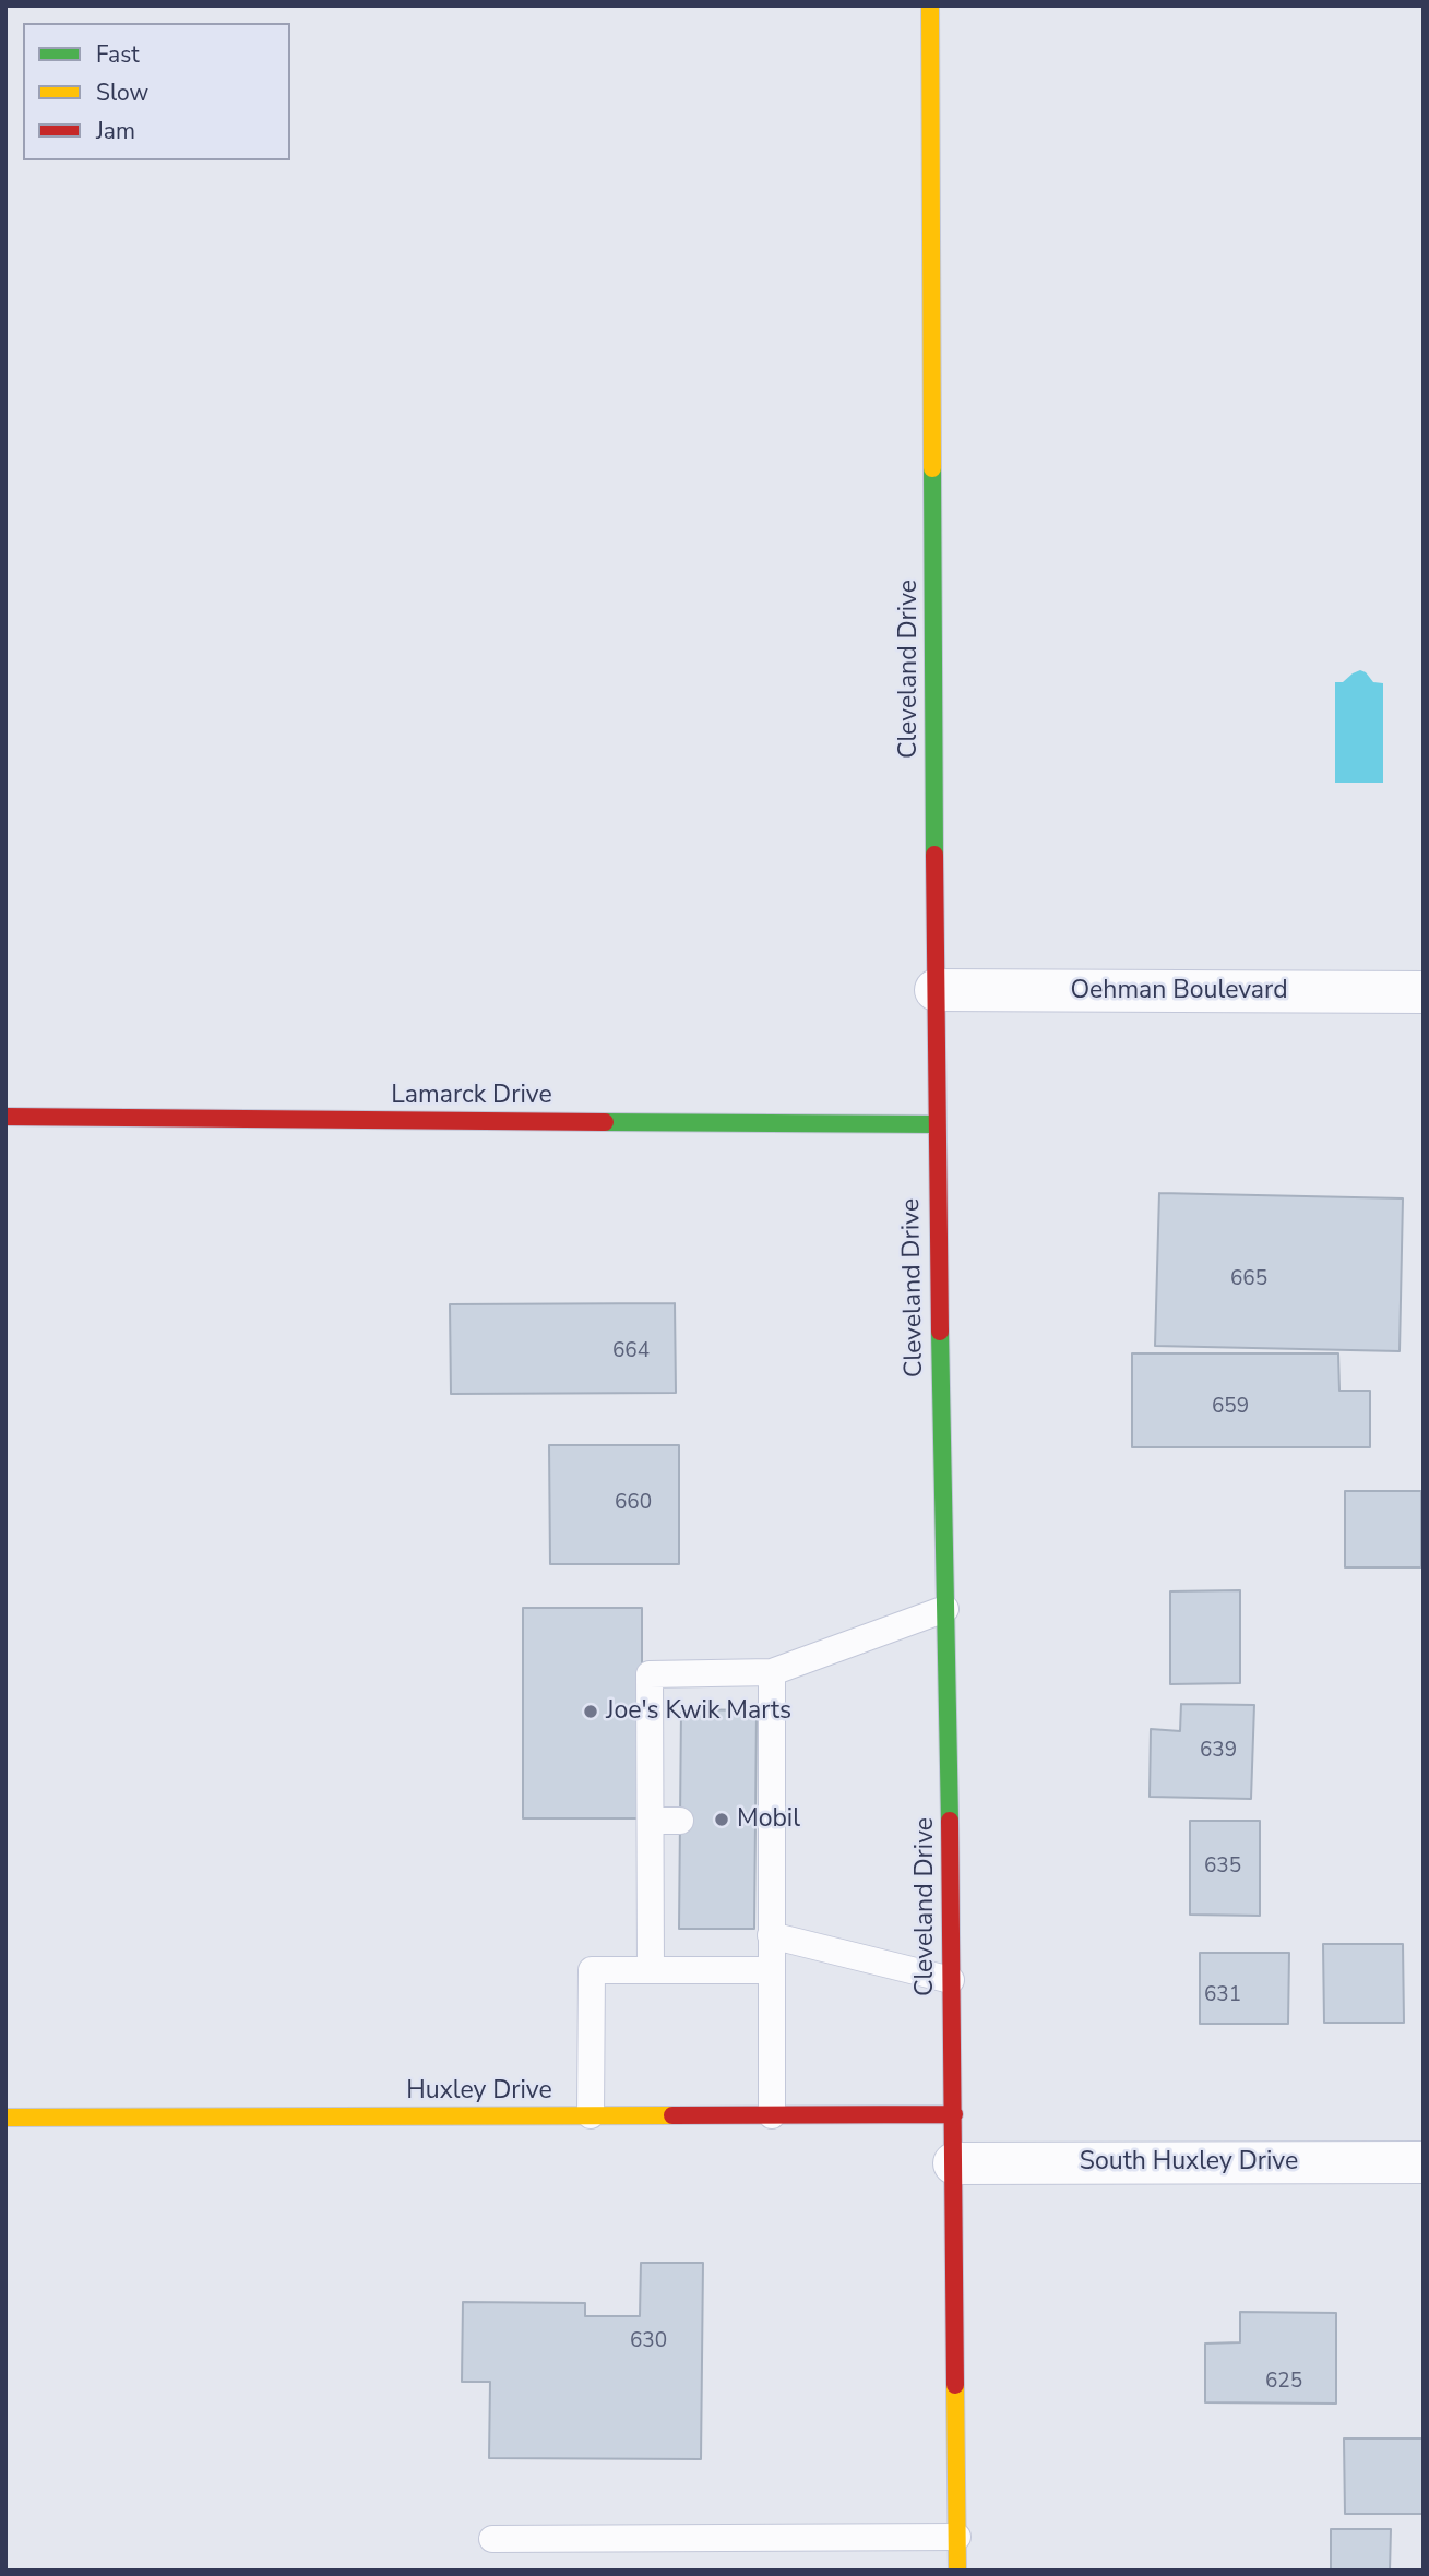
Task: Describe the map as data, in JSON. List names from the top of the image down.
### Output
{
  "streets": {
    "street": [
      "Cleveland Drive",
      "Oehman Boulevard",
      "Lamarck Drive",
      "Huxley Drive",
      "South Huxley Drive"
    ]
  },
  "crossings": [
    ["Cleveland Drive", "Oehman Boulevard"],
    ["Cleveland Drive", "Lamarck Drive"],
    ["Cleveland Drive", "Huxley Drive"],
    ["Cleveland Drive", "South Huxley Drive"]
  ],
  "places": ["Joe's Kwik Marts", "Mobil"],
  "house_numbers": [
    "665",
    "664",
    "659",
    "660",
    "639",
    "635",
    "631",
    "630",
    "625"
  ],
  "legend": ["Fast", "Slow", "Jam"]
}
